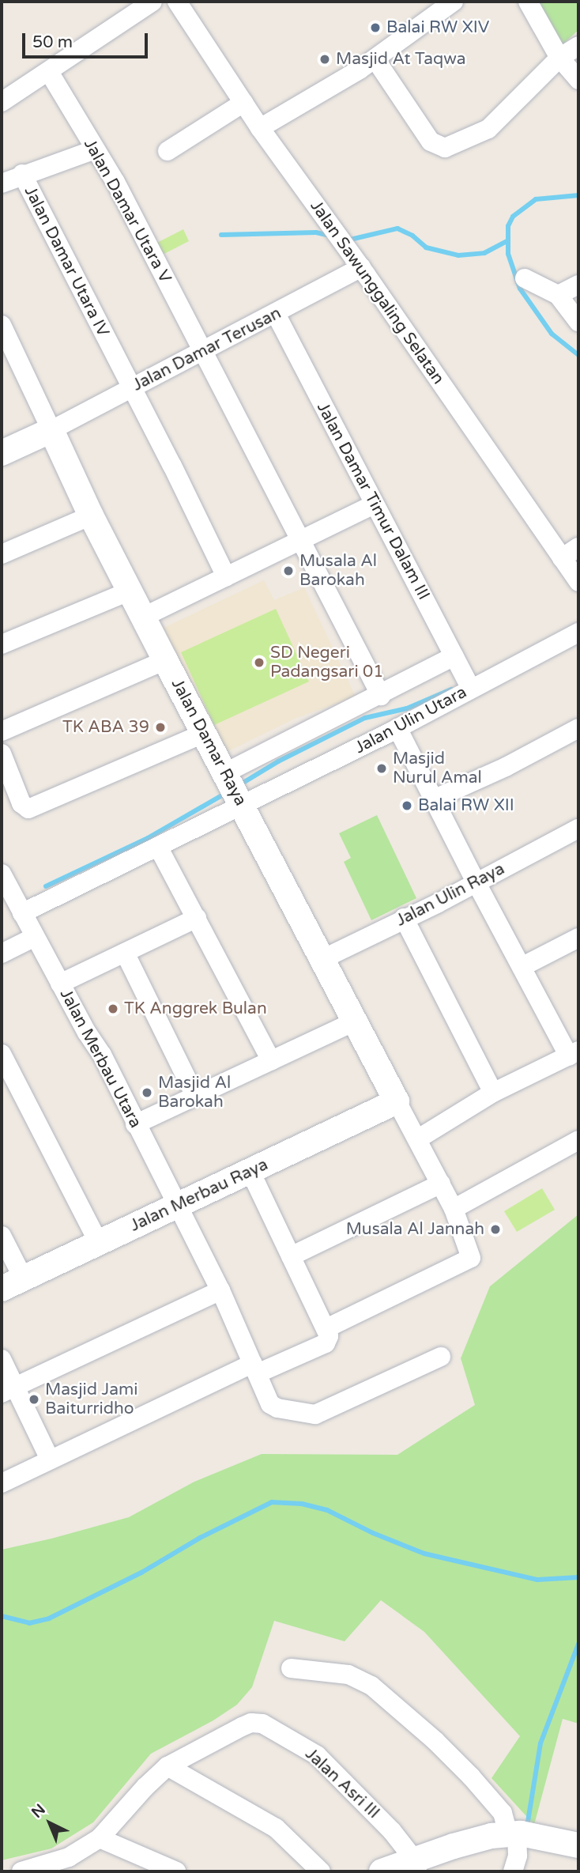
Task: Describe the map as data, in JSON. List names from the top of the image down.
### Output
{
  "streets": {
    "street": [
      "Jalan Damar Utara V",
      "Jalan Damar Utara IV",
      "Jalan Sawunggaling Selatan",
      "Jalan Damar Terusan",
      "Jalan Damar Timur Dalam III",
      "Jalan Ulin Utara",
      "Jalan Damar Raya",
      "Jalan Ulin Raya",
      "Jalan Merbau Utara",
      "Jalan Merbau Raya",
      "Jalan Asri III"
    ]
  },
  "crossings": [
    ["Jalan Damar Utara V", "Jalan Damar Utara IV"],
    ["Jalan Damar Utara V", "Jalan Damar Terusan"],
    ["Jalan Damar Utara IV", "Jalan Damar Terusan"],
    ["Jalan Sawunggaling Selatan", "Jalan Damar Terusan"],
    ["Jalan Damar Terusan", "Jalan Damar Timur Dalam III"],
    ["Jalan Damar Terusan", "Jalan Damar Raya"],
    ["Jalan Damar Timur Dalam III", "Jalan Ulin Utara"],
    ["Jalan Ulin Utara", "Jalan Damar Raya"],
    ["Jalan Damar Raya", "Jalan Ulin Raya"],
    ["Jalan Damar Raya", "Jalan Merbau Raya"],
    ["Jalan Merbau Utara", "Jalan Merbau Raya"]
  ],
  "places": [
    "Balai RW XIV",
    "Masjid At Taqwa",
    "Musala Al Barokah",
    "SD Negeri Padangsari 01",
    "TK ABA 39",
    "Masjid Nurul Amal",
    "Balai RW XII",
    "TK Anggrek Bulan",
    "Masjid Al Barokah",
    "Musala Al Jannah",
    "Masjid Jami Baiturridho"
  ],
  "scale_bar": "50 m",
  "north": "top left"
}
